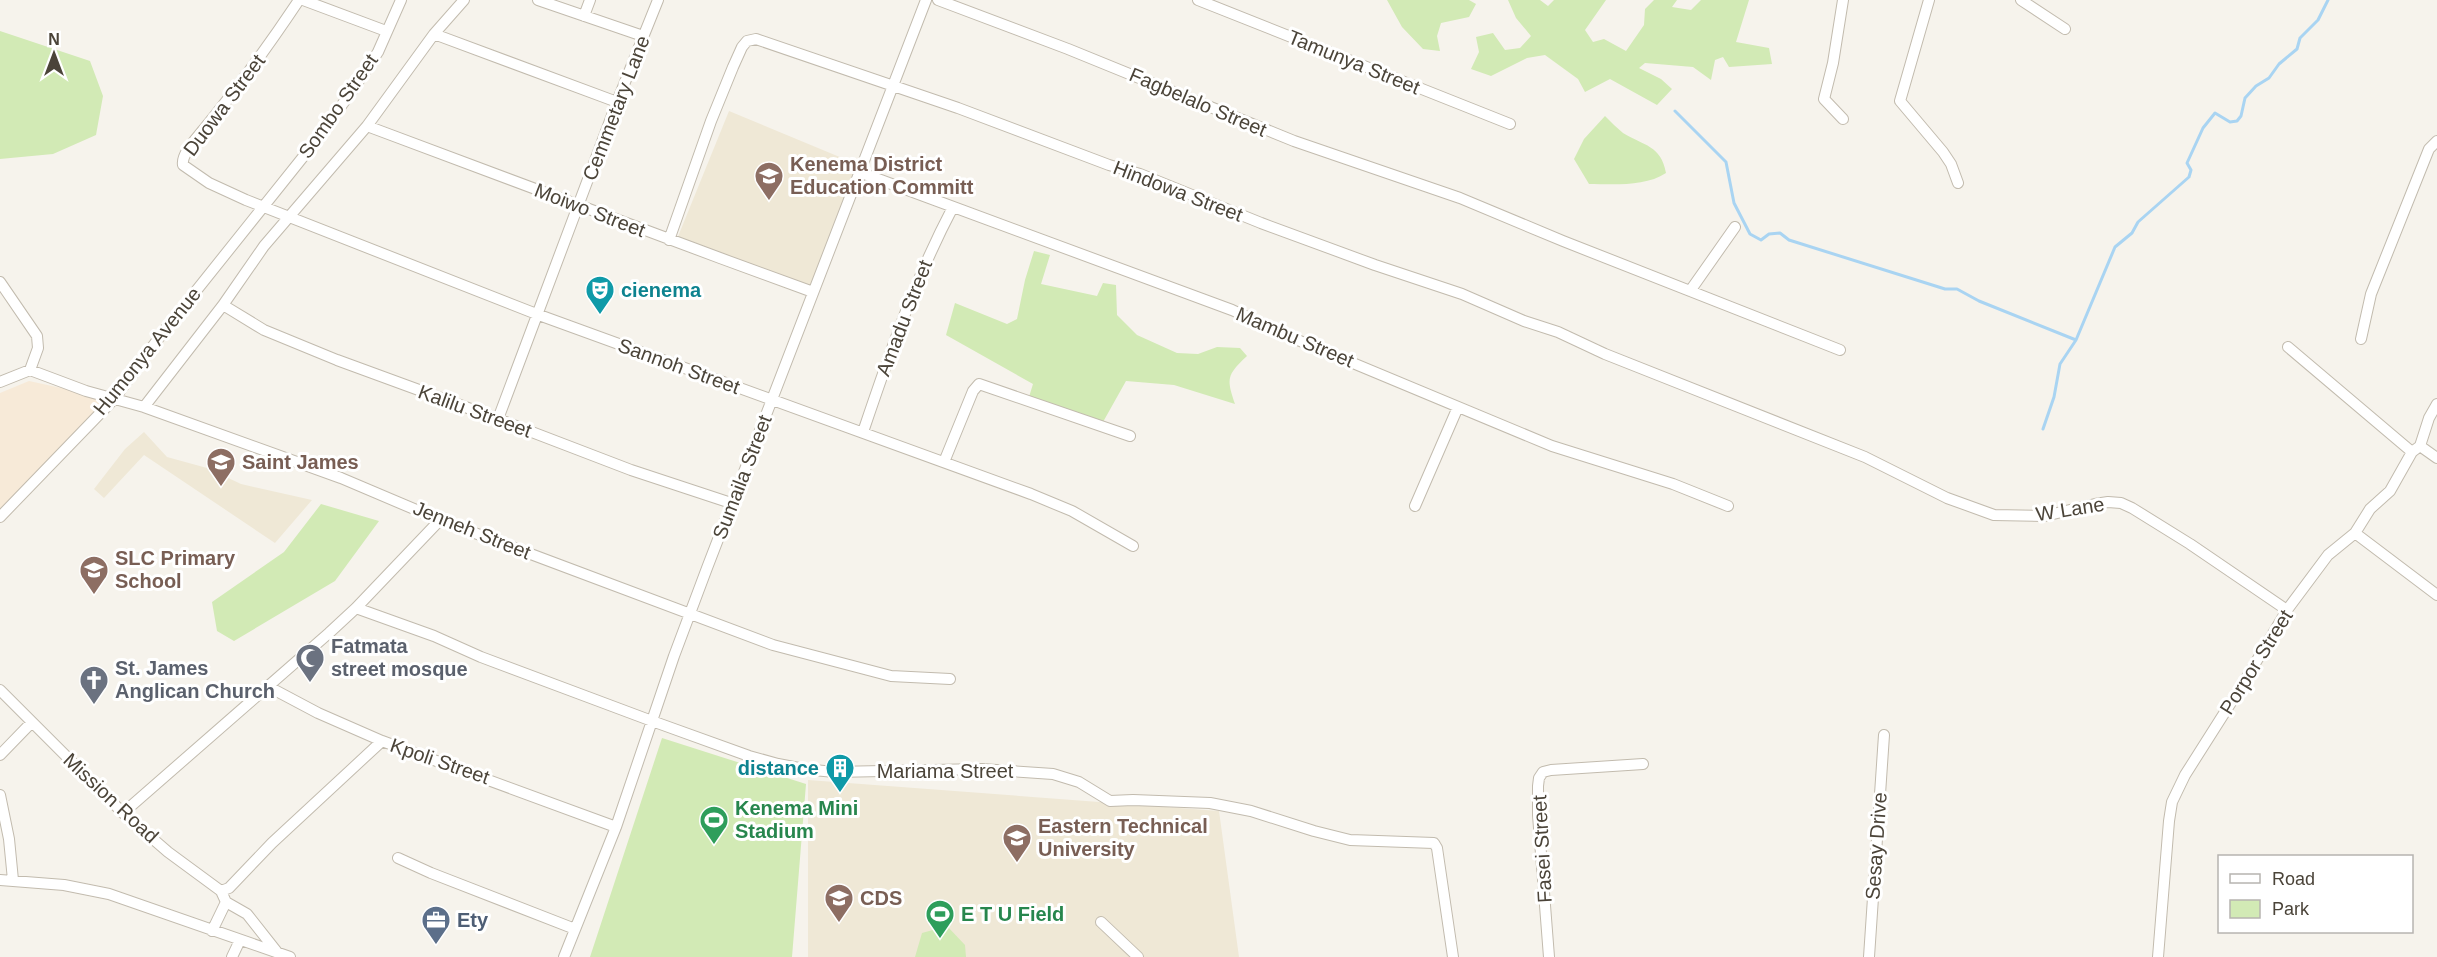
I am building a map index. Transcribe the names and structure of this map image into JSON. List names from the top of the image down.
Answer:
{
  "streets": {
    "street": [
      "Tamunya Street",
      "Fagbelalo Street",
      "Duowa Street",
      "Sombo Street",
      "Cemmetary Lane",
      "Hindowa Street",
      "Moiwo Street",
      "Amadu Street",
      "Mambu Street",
      "Humonya Avenue",
      "Sannoh Street",
      "Kalilu Streeet",
      "Sumaila Street",
      "W Lane",
      "Jenneh Street",
      "Porpor Street",
      "Kpoli Street",
      "Mariama Street",
      "Mission Road",
      "Sesay Drive",
      "Fasei Street"
    ]
  },
  "crossings": [
    ["Duowa Street", "Sombo Street"],
    ["Duowa Street", "Humonya Avenue"],
    ["Duowa Street", "Sannoh Street"],
    ["Sombo Street", "Humonya Avenue"],
    ["Sombo Street", "Sannoh Street"],
    ["Cemmetary Lane", "Moiwo Street"],
    ["Cemmetary Lane", "Sannoh Street"],
    ["Cemmetary Lane", "Kalilu Streeet"],
    ["Hindowa Street", "Moiwo Street"],
    ["Hindowa Street", "Sumaila Street"],
    ["Hindowa Street", "W Lane"],
    ["Moiwo Street", "Sumaila Street"],
    ["Amadu Street", "Mambu Street"],
    ["Amadu Street", "Sannoh Street"],
    ["Mambu Street", "Sumaila Street"],
    ["Humonya Avenue", "Sannoh Street"],
    ["Humonya Avenue", "Jenneh Street"],
    ["Sannoh Street", "Sumaila Street"],
    ["Kalilu Streeet", "Sumaila Street"],
    ["Sumaila Street", "Jenneh Street"],
    ["Sumaila Street", "Kpoli Street"],
    ["Sumaila Street", "Mariama Street"],
    ["W Lane", "Porpor Street"]
  ],
  "places": {
    "school or university": [
      "Kenema District Education Committ",
      "Saint James",
      "SLC Primary School",
      "Eastern Technical University",
      "CDS"
    ],
    "theatre": ["cienema"],
    "mosque": ["Fatmata street mosque"],
    "church": ["St. James Anglican Church"],
    "building": ["distance"],
    "sports": ["Kenema Mini Stadium", "E T U Field"],
    "office": ["Ety"]
  },
  "legend": ["Road", "Park"],
  "north": "top"
}
